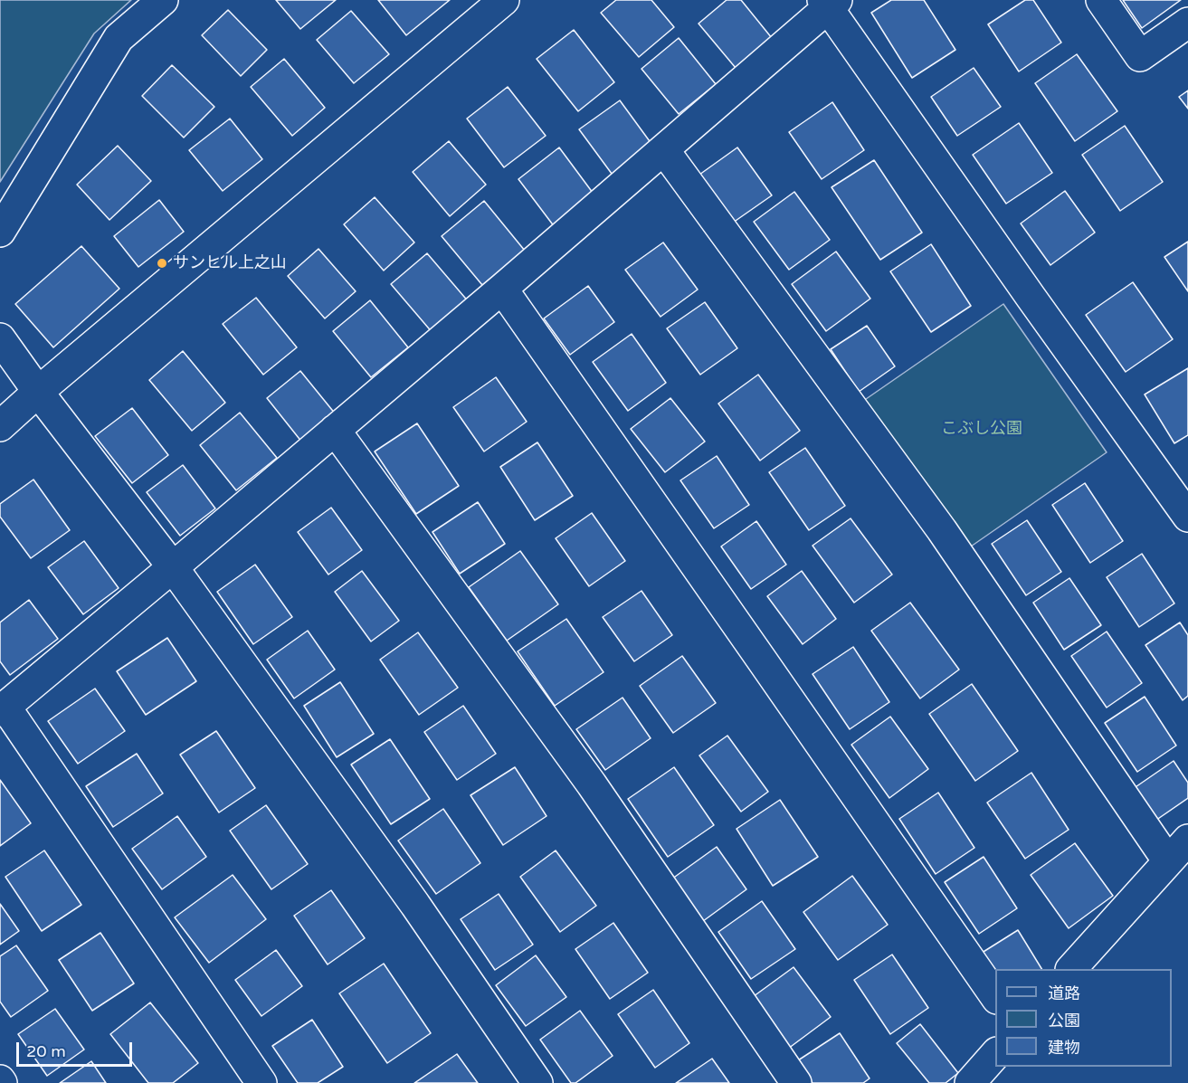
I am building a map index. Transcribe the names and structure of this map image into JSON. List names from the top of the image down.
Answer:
{
  "parks": ["こぶし公園"],
  "places": ["サンヒル上之山"],
  "legend": ["道路", "公園", "建物"],
  "scale_bar": "20 m"
}
